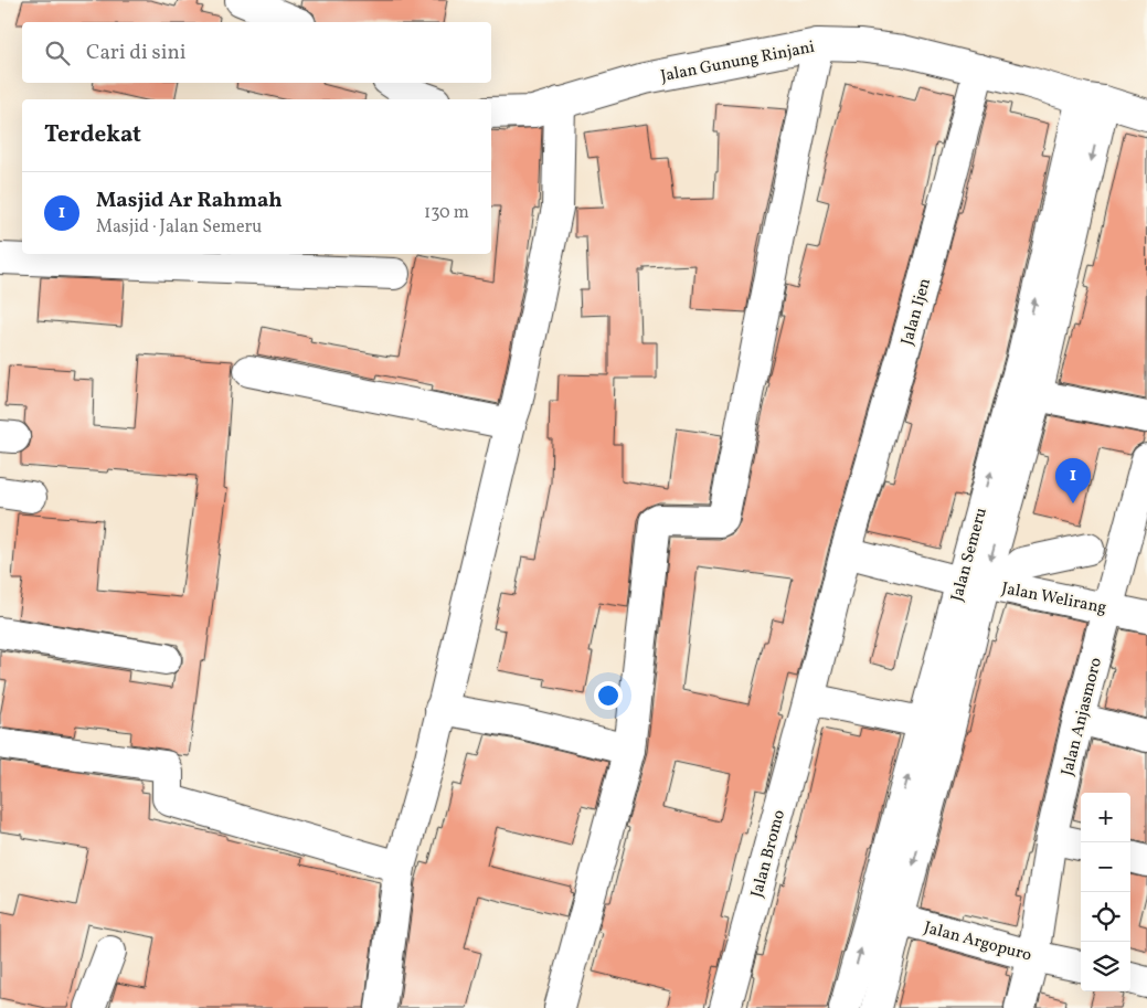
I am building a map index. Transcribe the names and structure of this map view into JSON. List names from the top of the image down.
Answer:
{
  "streets": {
    "street": [
      "Jalan Gunung Rinjani",
      "Jalan Ijen",
      "Jalan Semeru",
      "Jalan Welirang",
      "Jalan Anjasmoro",
      "Jalan Bromo",
      "Jalan Argopuro"
    ]
  },
  "crossings": [
    ["Jalan Gunung Rinjani", "Jalan Ijen"],
    ["Jalan Gunung Rinjani", "Jalan Semeru"],
    ["Jalan Ijen", "Jalan Bromo"],
    ["Jalan Semeru", "Jalan Welirang"],
    ["Jalan Semeru", "Jalan Argopuro"],
    ["Jalan Welirang", "Jalan Anjasmoro"],
    ["Jalan Anjasmoro", "Jalan Argopuro"]
  ],
  "page": {
    "search": "Cari di sini",
    "heading": "Terdekat",
    "list": [
      {
        "mark": "1",
        "name": "Masjid Ar Rahmah",
        "note": "Masjid · Jalan Semeru",
        "value": "130 m"
      }
    ],
    "pins": "1",
    "map_buttons": ["+", "−"]
  }
}
